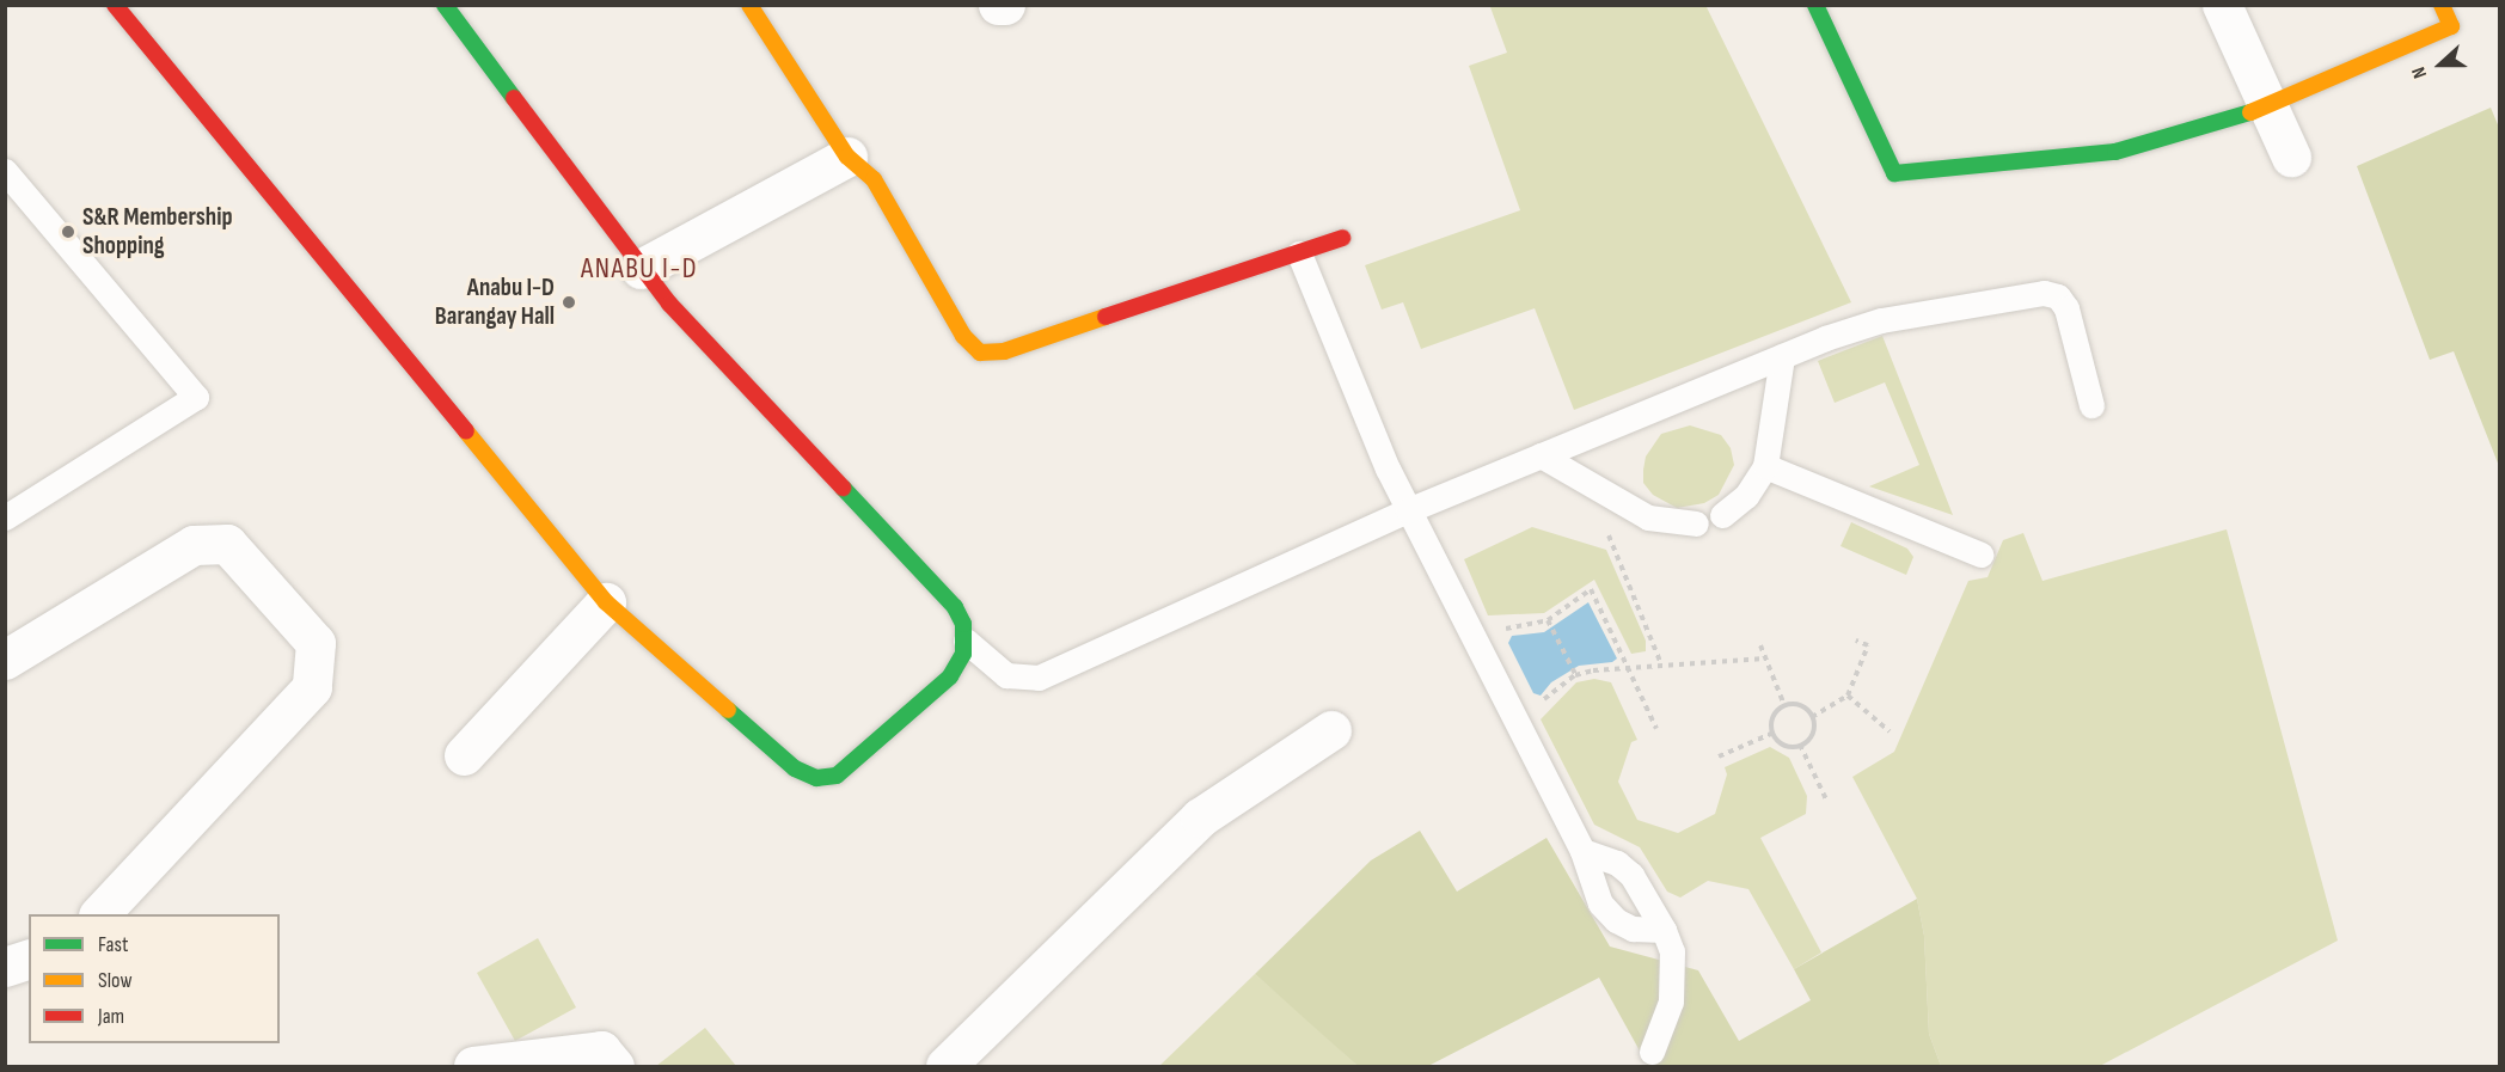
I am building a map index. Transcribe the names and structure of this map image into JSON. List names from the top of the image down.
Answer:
{
  "districts": ["ANABU I-D"],
  "places": ["S&R Membership Shopping", "Anabu I-D Barangay Hall"],
  "legend": ["Fast", "Slow", "Jam"],
  "north": "left"
}
